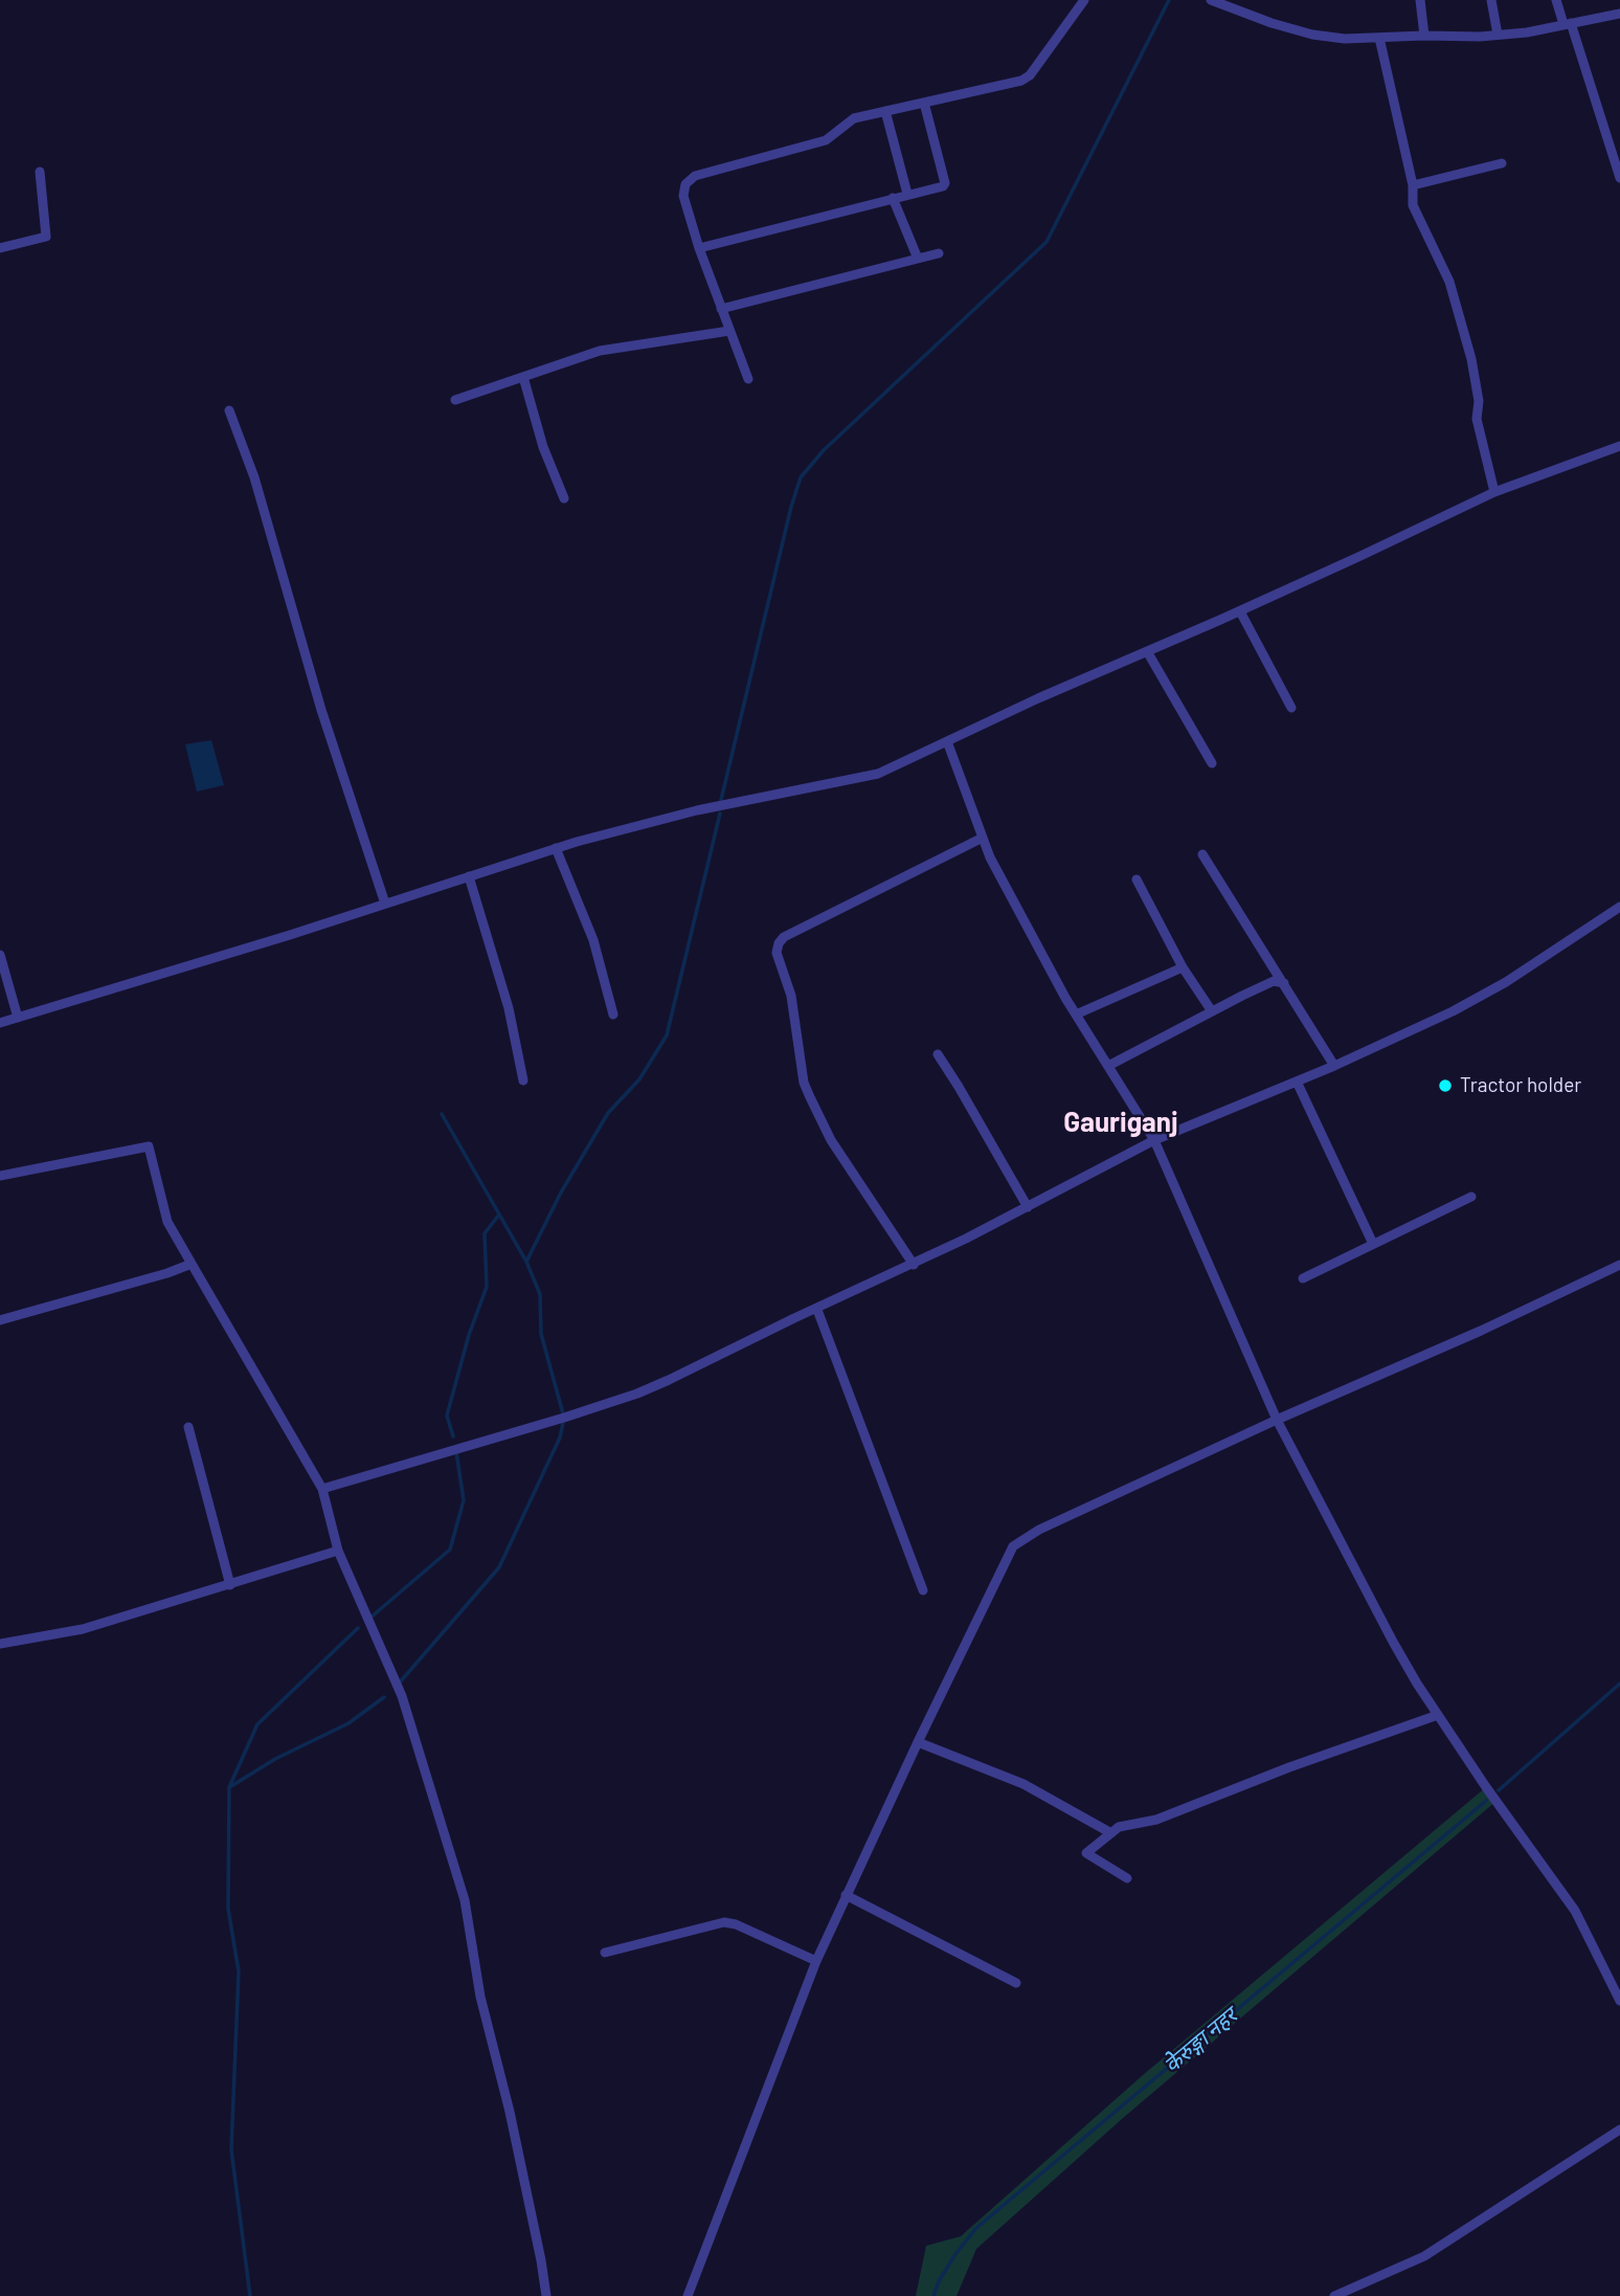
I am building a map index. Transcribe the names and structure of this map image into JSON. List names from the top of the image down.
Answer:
{
  "districts": ["Gauriganj"],
  "water": ["केेरुङ्गा नहर"],
  "places": ["Tractor holder"]
}
